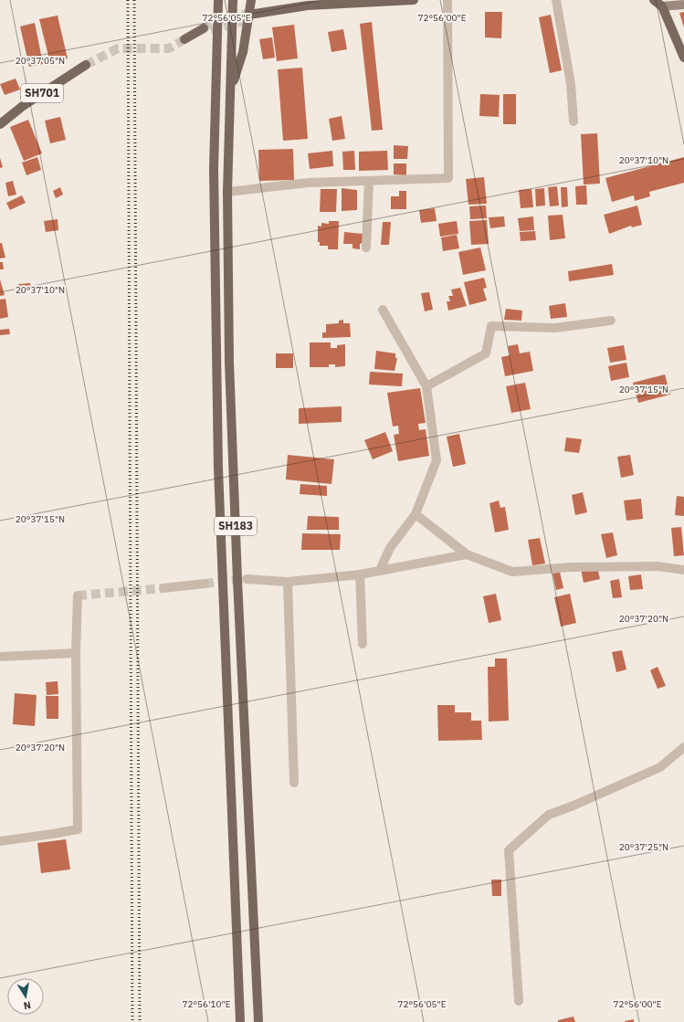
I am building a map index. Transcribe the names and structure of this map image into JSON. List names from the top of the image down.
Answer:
{
  "streets": {
    "main road": ["SH701", "SH183"]
  },
  "north": "bottom",
  "coordinates": [
    "72°56'05\"E",
    "72°56'00\"E",
    "20°37'05\"N",
    "20°37'10\"N",
    "20°37'15\"N",
    "20°37'20\"N",
    "20°37'25\"N",
    "72°56'10\"E"
  ]
}
